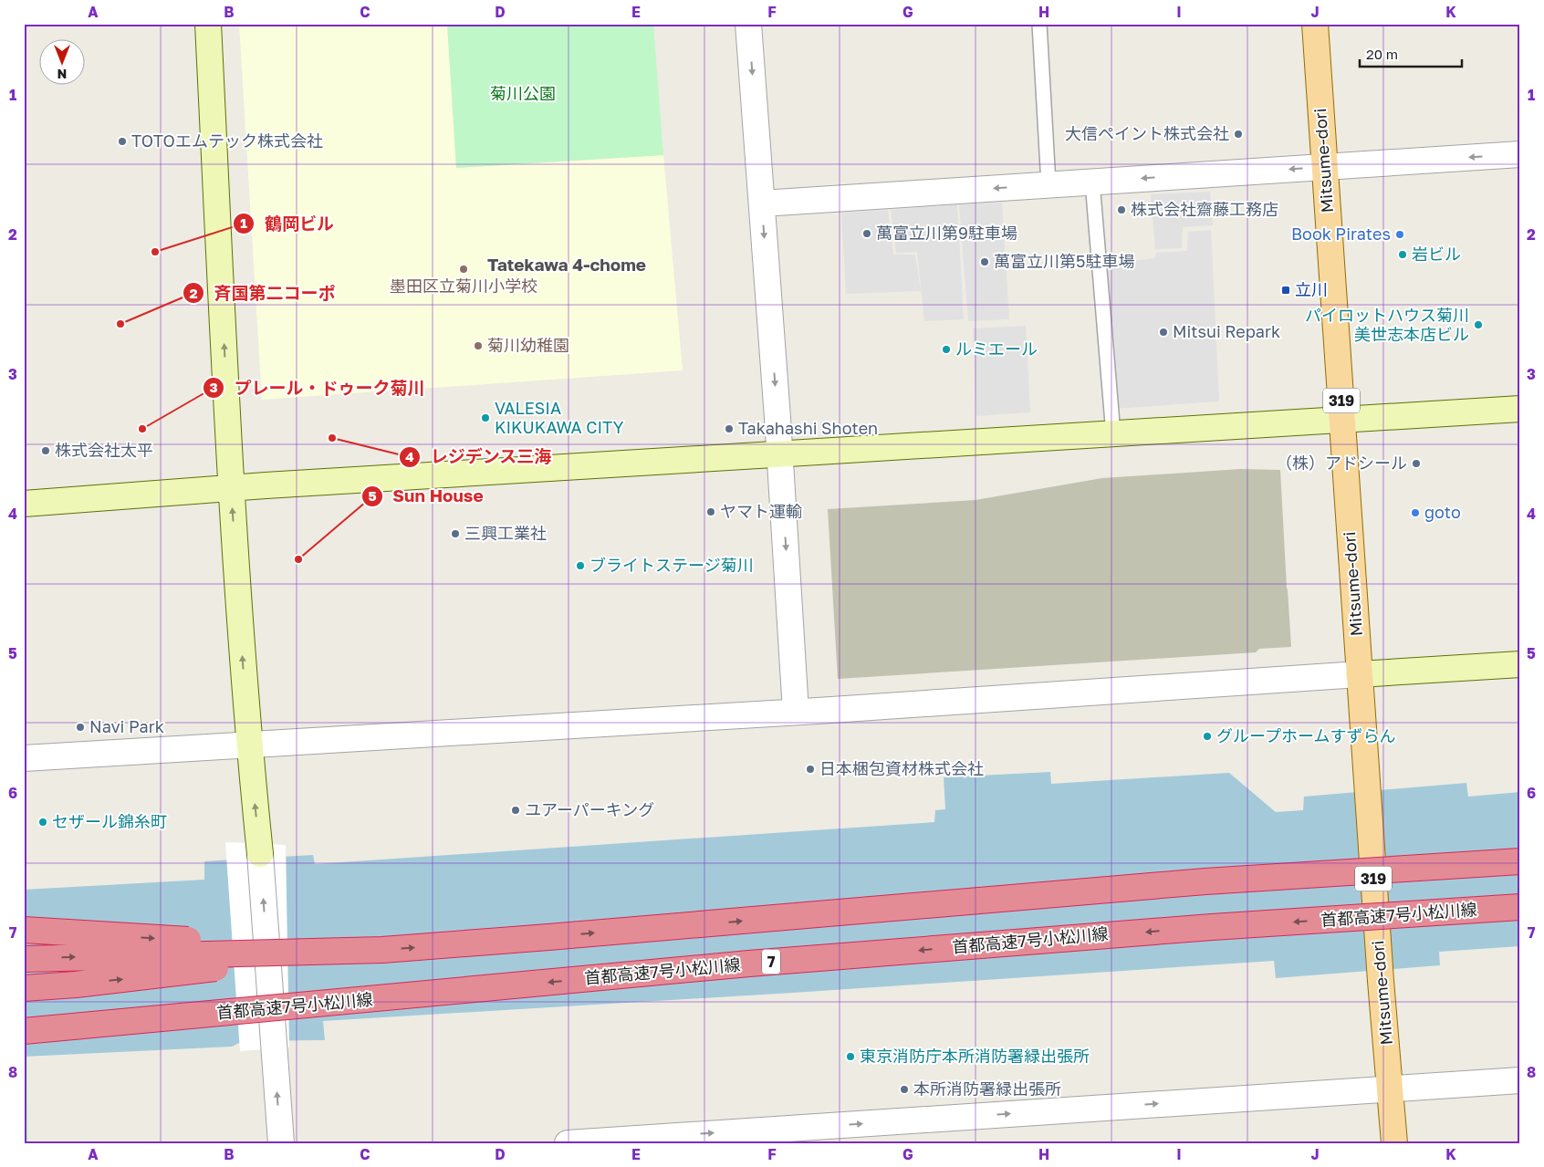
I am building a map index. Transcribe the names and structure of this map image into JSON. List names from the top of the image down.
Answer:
{
  "streets": {
    "highway": ["首都高速7号小松川線", "7"],
    "main road": ["Mitsume-dori", "319"]
  },
  "districts": ["Tatekawa 4-chome"],
  "parks": ["菊川公園"],
  "places": {
    "other": [
      "大信ペイント株式会社",
      "TOTOエムテック株式会社",
      "株式会社齋藤工務店",
      "萬富立川第9駐車場",
      "Book Pirates",
      "鶴岡ビル",
      "岩ビル",
      "萬富立川第5駐車場",
      "墨田区立菊川小学校",
      "斉国第二コーポ",
      "パイロットハウス菊川 美世志本店ビル",
      "Mitsui Repark",
      "菊川幼稚園",
      "ルミエール",
      "VALESIA KIKUKAWA CITY",
      "プレール・ドゥーク菊川",
      "Takahashi Shoten",
      "レジデンス三海",
      "株式会社太平",
      "（株）アドシール",
      "ヤマト運輸",
      "goto",
      "三興工業社",
      "Sun House",
      "ブライトステージ菊川",
      "Navi Park",
      "グループホームすずらん",
      "日本梱包資材株式会社",
      "ユアーパーキング",
      "セザール錦糸町",
      "東京消防庁本所消防署緑出張所",
      "本所消防署緑出張所"
    ],
    "transit": ["立川"]
  },
  "scale_bar": "20 m",
  "north": "bottom",
  "grid": {
    "columns": [
      "A",
      "B",
      "C",
      "D",
      "E",
      "F",
      "G",
      "H",
      "I",
      "J",
      "K"
    ],
    "rows": [
      "1",
      "2",
      "3",
      "4",
      "5",
      "6",
      "7",
      "8"
    ]
  }
}
